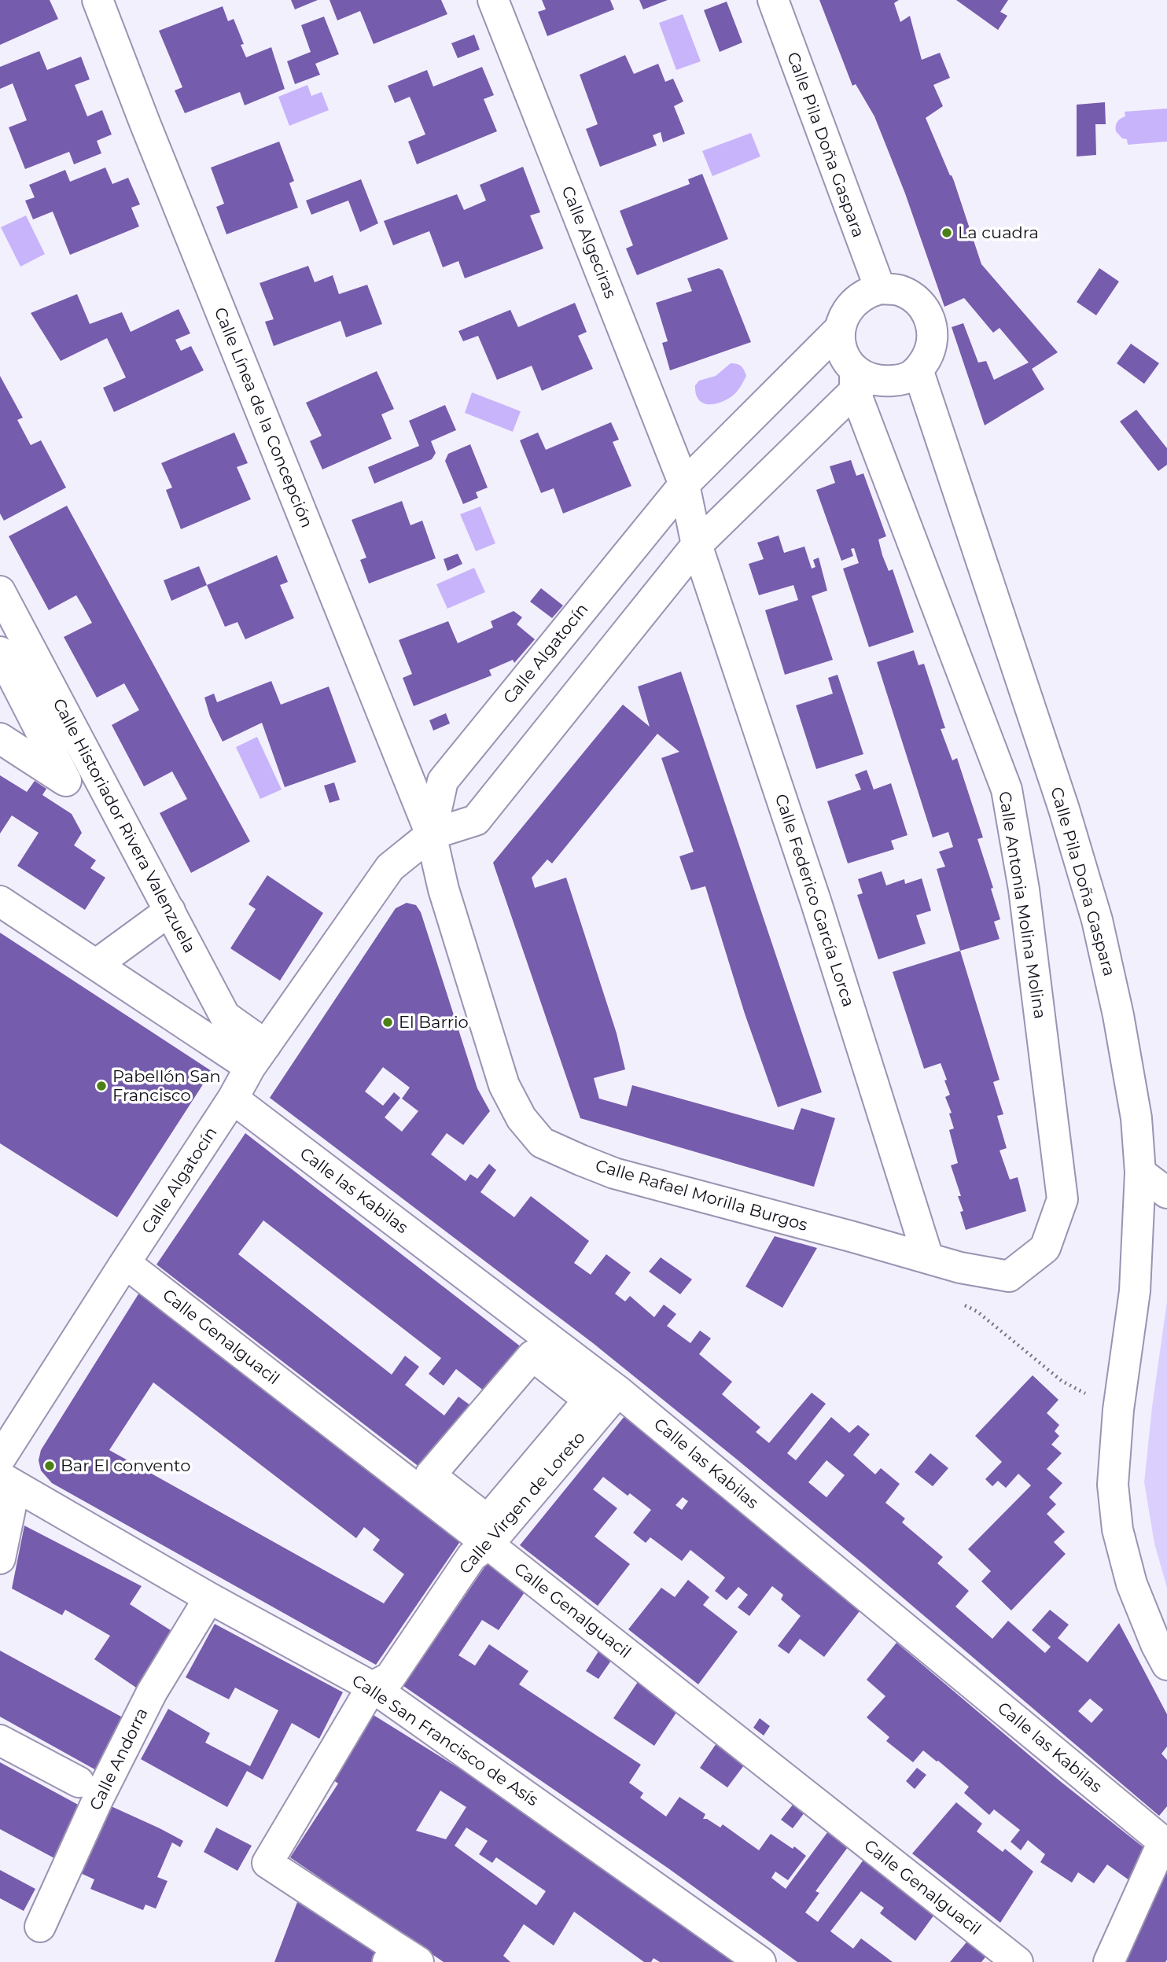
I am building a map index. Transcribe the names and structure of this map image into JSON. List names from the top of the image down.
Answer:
{
  "streets": {
    "street": [
      "Calle Pila Doña Gaspara",
      "Calle Algeciras",
      "Calle Línea de la Concepción",
      "Calle Algatocín",
      "Calle Historiador Rivera Valenzuela",
      "Calle Federico García Lorca",
      "Calle Antonia Molina Molina",
      "Calle las Kabilas",
      "Calle Rafael Morilla Burgos",
      "Calle Genalguacil",
      "Calle Virgen de Loreto",
      "Calle San Francisco de Asís",
      "Calle Andorra"
    ]
  },
  "crossings": [
    ["Calle Pila Doña Gaspara", "Calle Algatocín"],
    ["Calle Pila Doña Gaspara", "Calle Antonia Molina Molina"],
    ["Calle Algeciras", "Calle Algatocín"],
    ["Calle Línea de la Concepción", "Calle Algatocín"],
    ["Calle Línea de la Concepción", "Calle Rafael Morilla Burgos"],
    ["Calle Algatocín", "Calle Historiador Rivera Valenzuela"],
    ["Calle Algatocín", "Calle Federico García Lorca"],
    ["Calle Algatocín", "Calle Antonia Molina Molina"],
    ["Calle Algatocín", "Calle las Kabilas"],
    ["Calle Algatocín", "Calle Rafael Morilla Burgos"],
    ["Calle Algatocín", "Calle Genalguacil"],
    ["Calle Federico García Lorca", "Calle Antonia Molina Molina"],
    ["Calle Federico García Lorca", "Calle Rafael Morilla Burgos"],
    ["Calle Antonia Molina Molina", "Calle Rafael Morilla Burgos"],
    ["Calle las Kabilas", "Calle Virgen de Loreto"],
    ["Calle Genalguacil", "Calle Virgen de Loreto"],
    ["Calle Virgen de Loreto", "Calle San Francisco de Asís"],
    ["Calle San Francisco de Asís", "Calle Andorra"]
  ],
  "places": [
    "La cuadra",
    "El Barrio",
    "Pabellón San Francisco",
    "Bar El convento"
  ]
}
